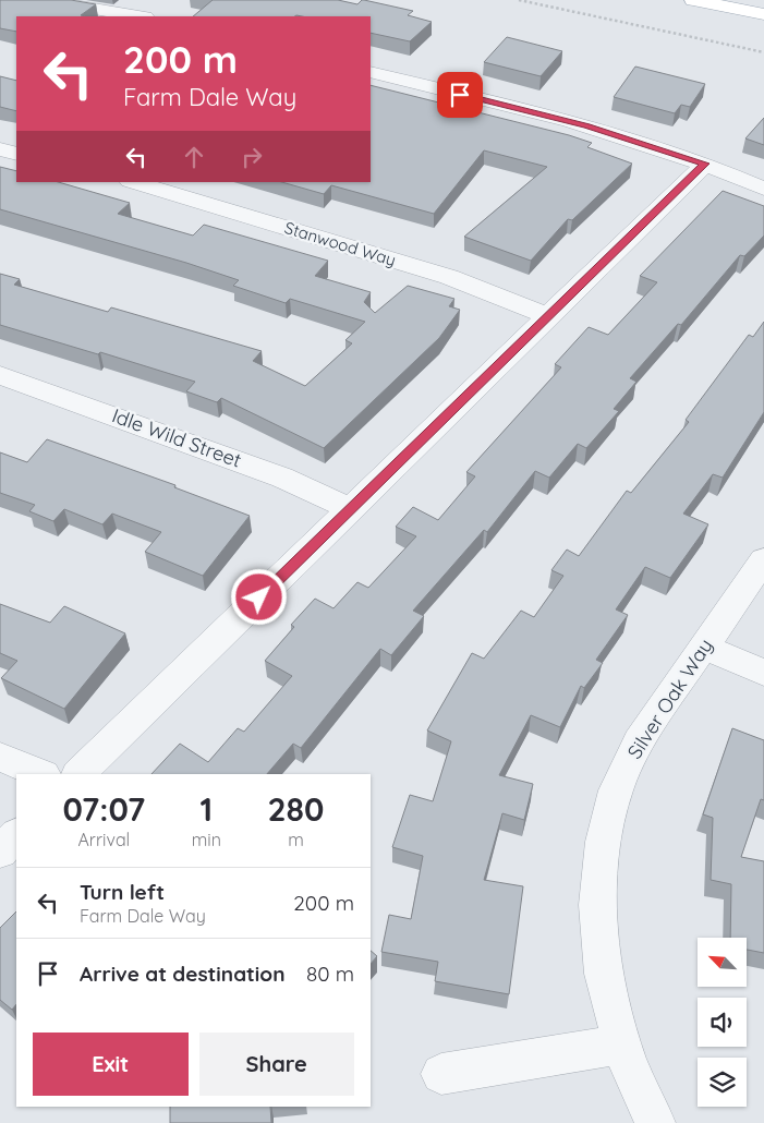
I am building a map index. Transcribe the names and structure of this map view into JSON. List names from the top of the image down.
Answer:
{
  "streets": {
    "street": ["Stanwood Way", "Idle Wild Street", "Silver Oak Way"]
  },
  "north": "top left",
  "page": {
    "turn": ["200 m", "Farm Dale Way"],
    "eta": [
      "07:07",
      "Arrival",
      "1",
      "min",
      "280",
      "m"
    ],
    "list": [
      {
        "name": "Turn left",
        "note": "Farm Dale Way",
        "value": "200 m"
      },
      {
        "name": "Arrive at destination",
        "value": "80 m"
      }
    ],
    "buttons": ["Exit", "Share"]
  }
}
